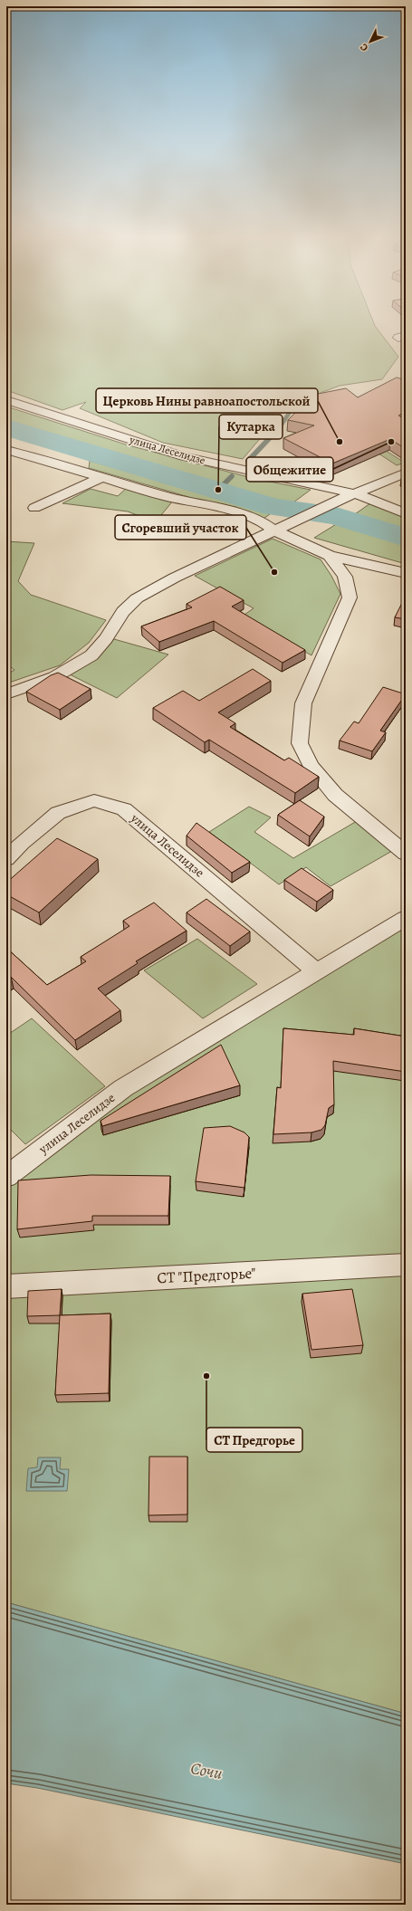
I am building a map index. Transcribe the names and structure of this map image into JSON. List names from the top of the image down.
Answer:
{
  "streets": {
    "street": ["улица Леселидзе", "СТ \"Предгорье\""]
  },
  "water": ["Сочи"],
  "places": [
    "Церковь Нины равноапостольской",
    "Общежитие",
    "Кутарка",
    "Сгоревший участок",
    "СТ Предгорье"
  ],
  "north": "bottom left"
}
